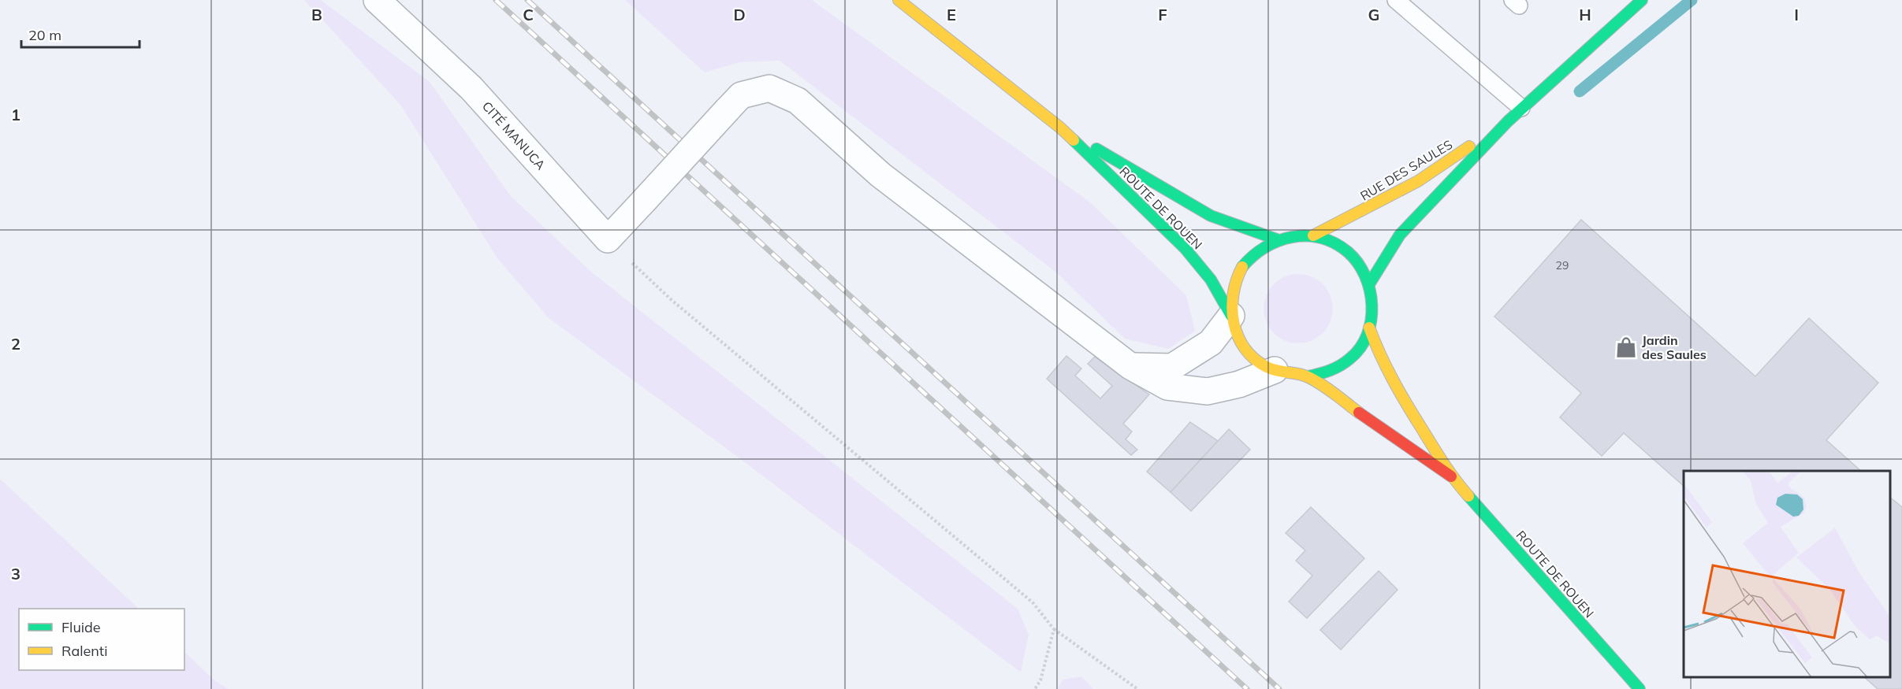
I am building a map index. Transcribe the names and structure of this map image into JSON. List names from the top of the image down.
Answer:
{
  "streets": {
    "main road": ["RUE DES SAULES", "ROUTE DE ROUEN"],
    "street": ["CITÉ MANUCA"]
  },
  "crossings": [
    ["RUE DES SAULES", "ROUTE DE ROUEN"]
  ],
  "places": {
    "shop": ["Jardin des Saules"]
  },
  "house_numbers": ["29"],
  "legend": ["Fluide", "Ralenti"],
  "scale_bar": "20 m",
  "grid": {
    "columns": [
      "B",
      "C",
      "D",
      "E",
      "F",
      "G",
      "H",
      "I"
    ],
    "rows": ["1", "2", "3"]
  }
}
